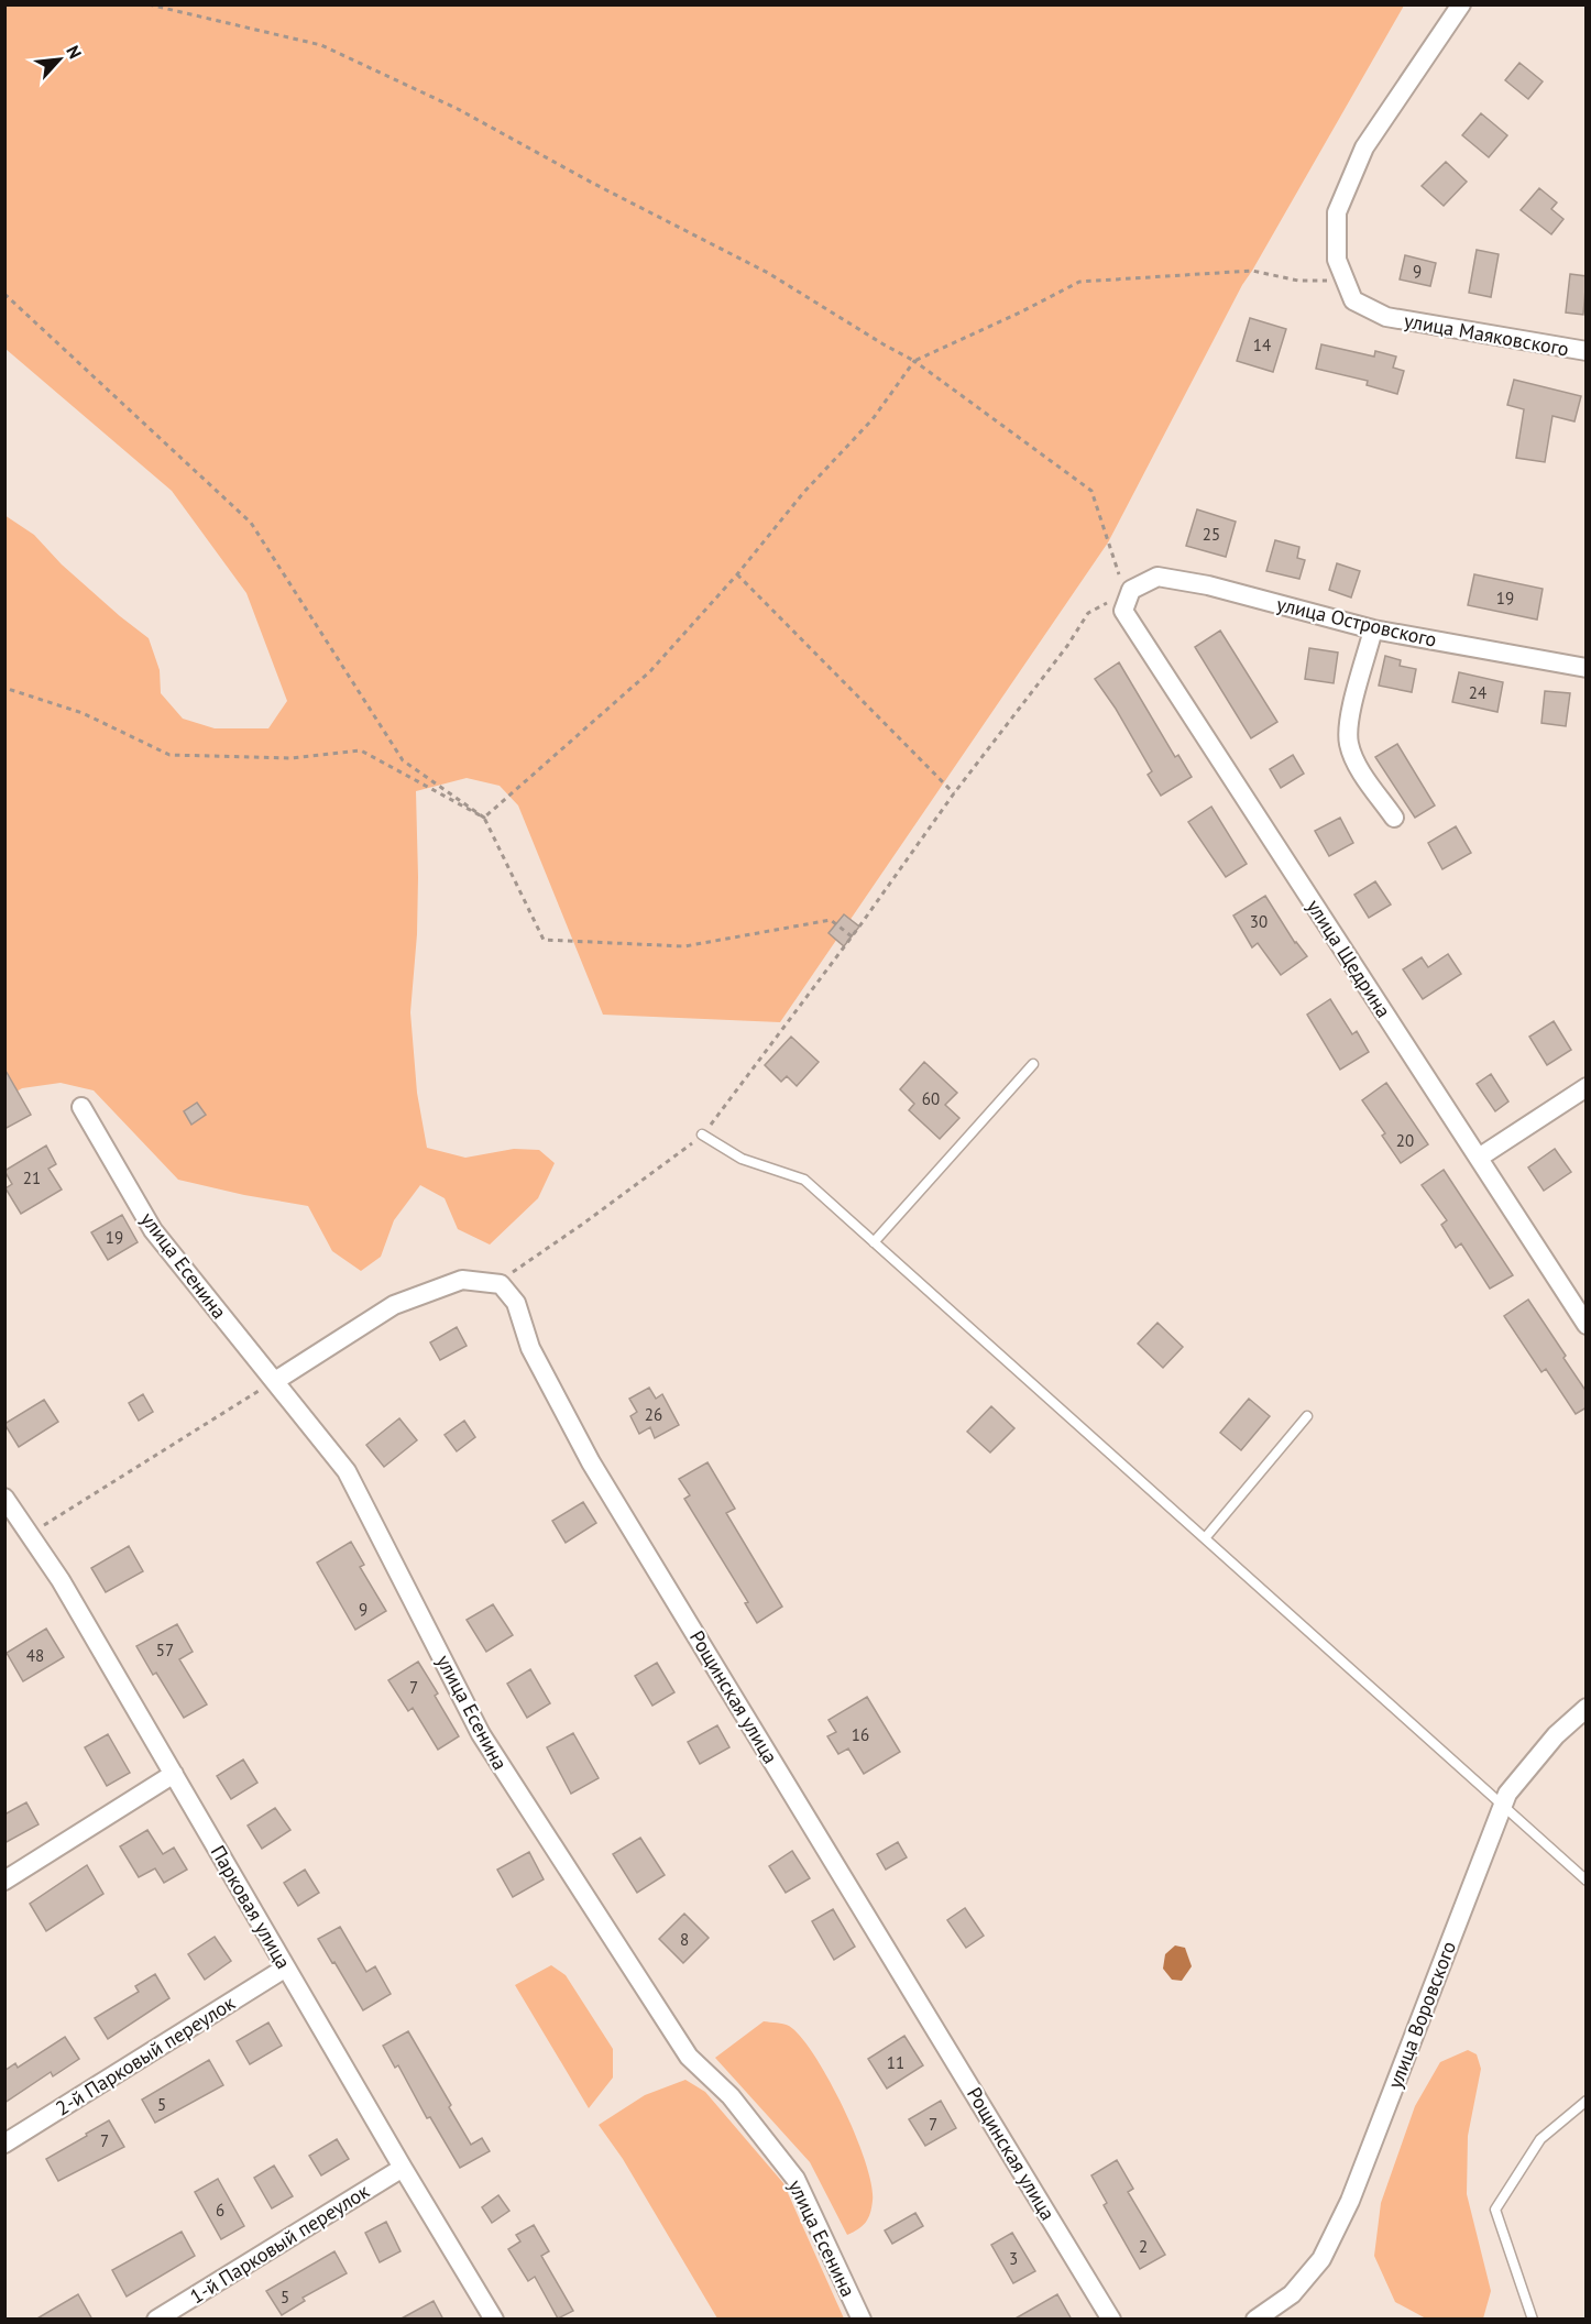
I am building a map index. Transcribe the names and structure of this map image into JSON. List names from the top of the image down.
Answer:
{
  "streets": {
    "street": [
      "улица Маяковского",
      "улица Островского",
      "улица Щедрина",
      "улица Есенина",
      "Рощинская улица",
      "Парковая улица",
      "улица Воровского",
      "2-й Парковый переулок",
      "1-й Парковый переулок"
    ]
  },
  "crossings": [
    ["улица Островского", "улица Щедрина"],
    ["Парковая улица", "2-й Парковый переулок"],
    ["Парковая улица", "1-й Парковый переулок"]
  ],
  "house_numbers": [
    "9",
    "14",
    "25",
    "19",
    "24",
    "30",
    "60",
    "20",
    "21",
    "19",
    "26",
    "9",
    "57",
    "48",
    "7",
    "16",
    "8",
    "11",
    "5",
    "7",
    "7",
    "6",
    "2",
    "3",
    "5"
  ],
  "north": "top right"
}
